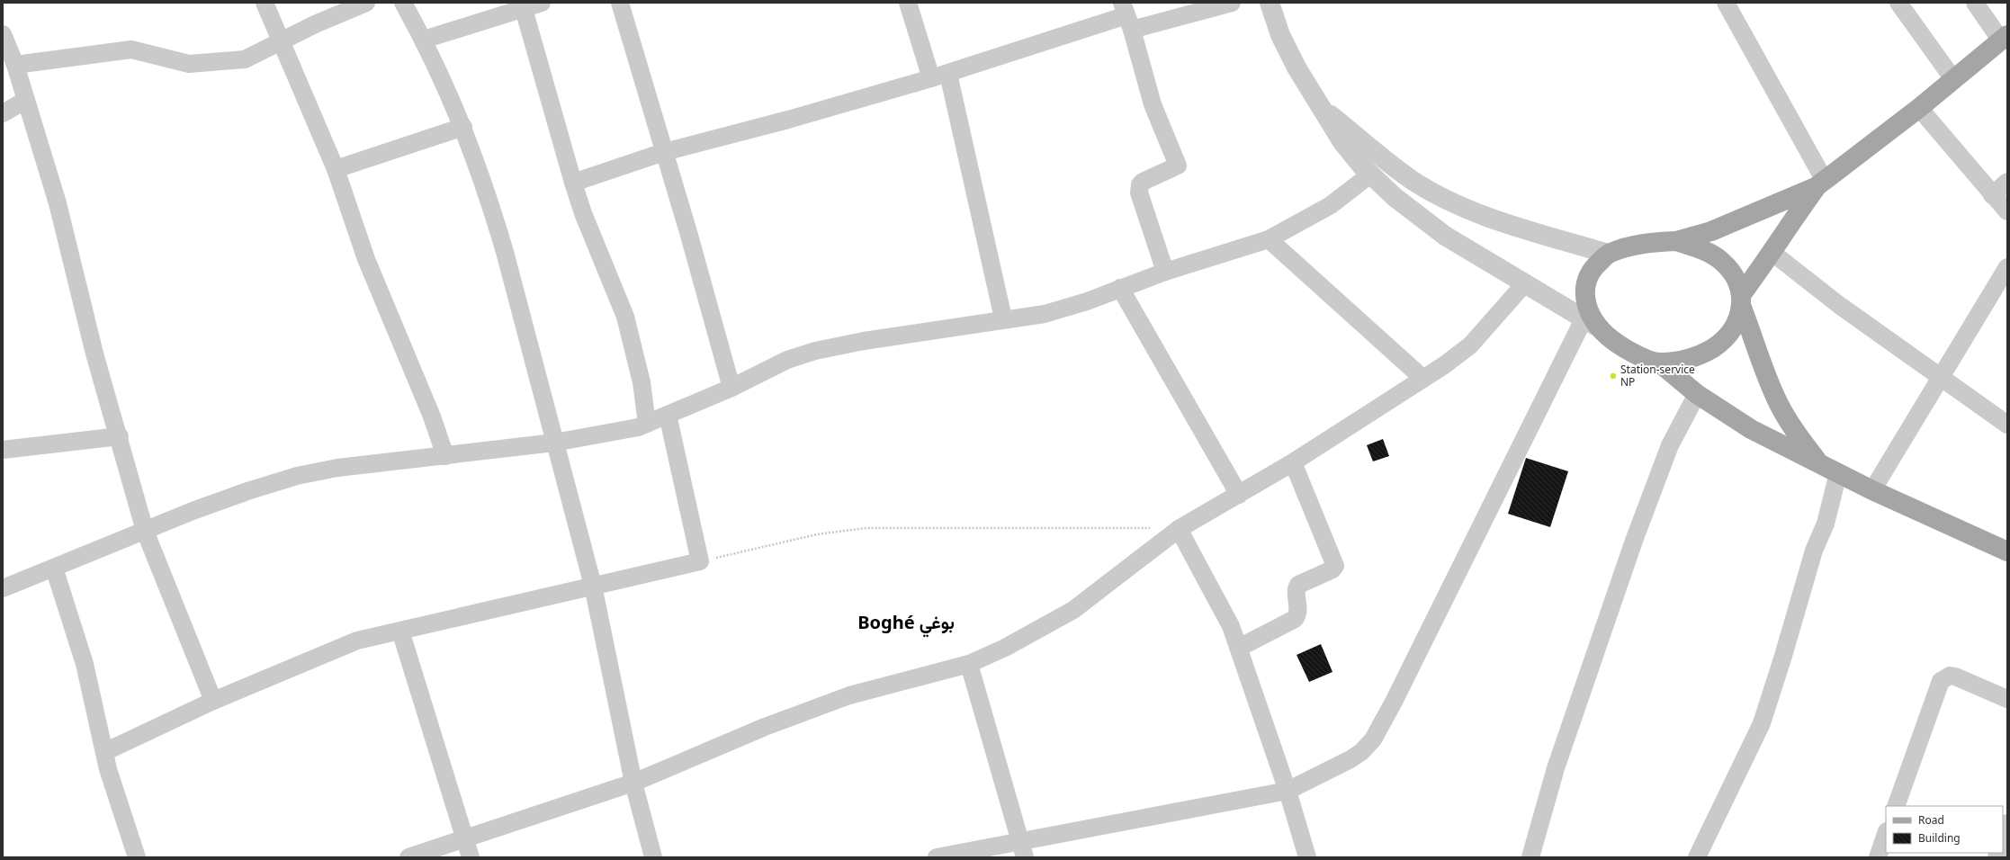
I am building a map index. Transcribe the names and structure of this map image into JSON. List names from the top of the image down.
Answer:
{
  "districts": ["Boghé بوغي"],
  "places": ["Station-service NP"],
  "legend": ["Road", "Building"]
}
